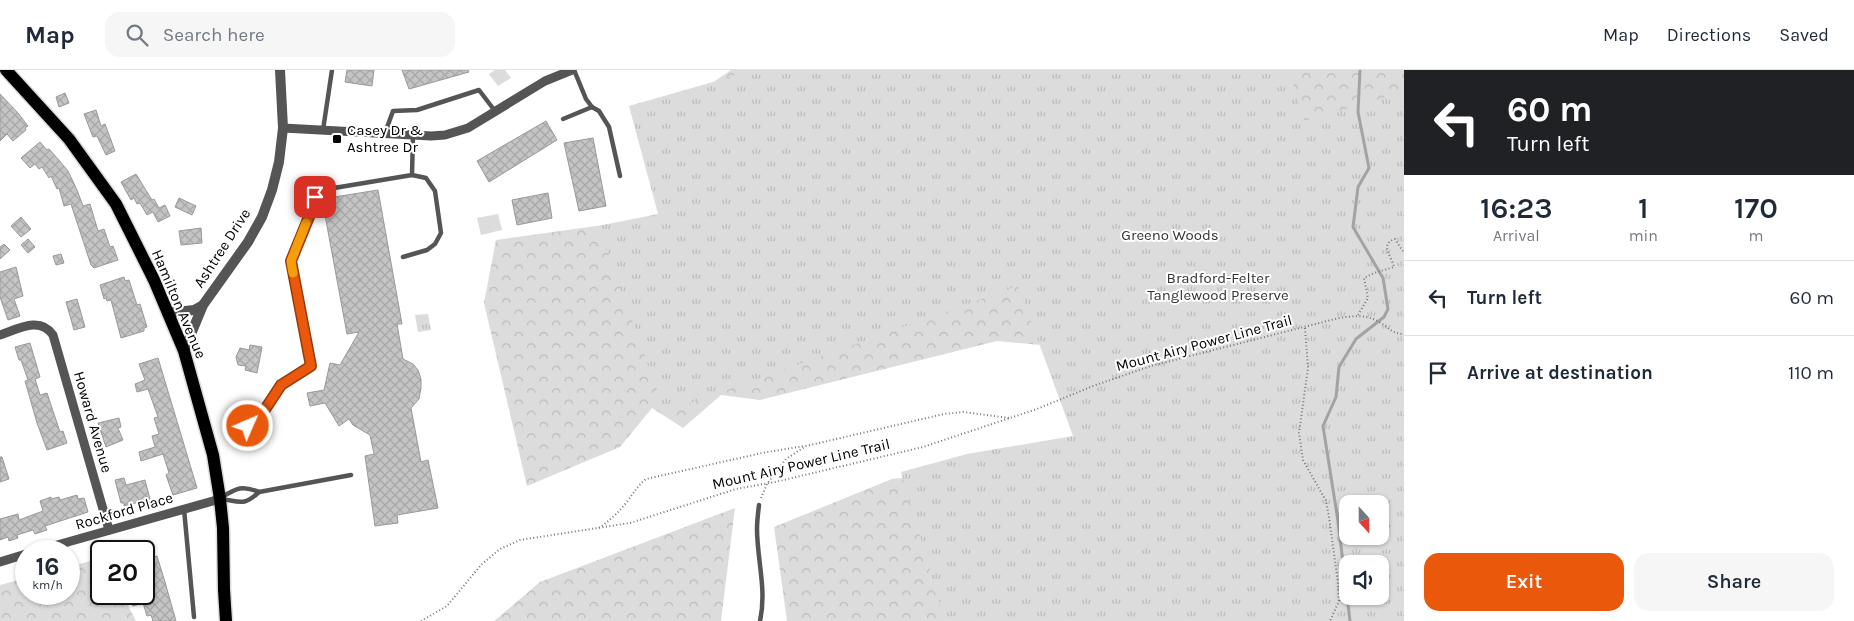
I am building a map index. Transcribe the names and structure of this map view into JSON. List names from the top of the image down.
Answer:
{
  "streets": {
    "main road": ["Hamilton Avenue"],
    "street": ["Ashtree Drive", "Howard Avenue", "Rockford Place"],
    "path": ["Mount Airy Power Line Trail"]
  },
  "crossings": [
    ["Ashtree Drive", "Hamilton Avenue"],
    ["Hamilton Avenue", "Rockford Place"],
    ["Howard Avenue", "Rockford Place"]
  ],
  "parks": ["Greeno Woods", "Bradford-Felter Tanglewood Preserve"],
  "places": {
    "transit": ["Casey Dr & Ashtree Dr"]
  },
  "north": "bottom",
  "page": {
    "header": "Map",
    "search": "Search here",
    "nav": ["Map", "Directions", "Saved"],
    "turn": ["60 m", "Turn left"],
    "eta": [
      "16:23",
      "Arrival",
      "1",
      "min",
      "170",
      "m"
    ],
    "list": [
      {
        "name": "Turn left",
        "value": "60 m"
      },
      {
        "name": "Arrive at destination",
        "value": "110 m"
      }
    ],
    "speed": "16 km/h",
    "limit": "20",
    "buttons": ["Exit", "Share"]
  }
}
